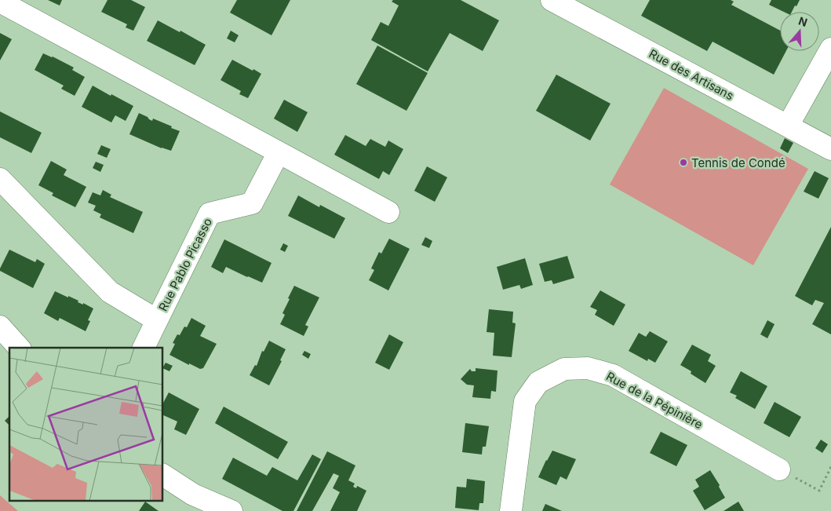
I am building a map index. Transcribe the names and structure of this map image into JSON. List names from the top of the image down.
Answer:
{
  "streets": {
    "street": ["Rue des Artisans", "Rue Pablo Picasso", "Rue de la Pépinière"]
  },
  "places": ["Tennis de Condé"],
  "north": "top"
}
